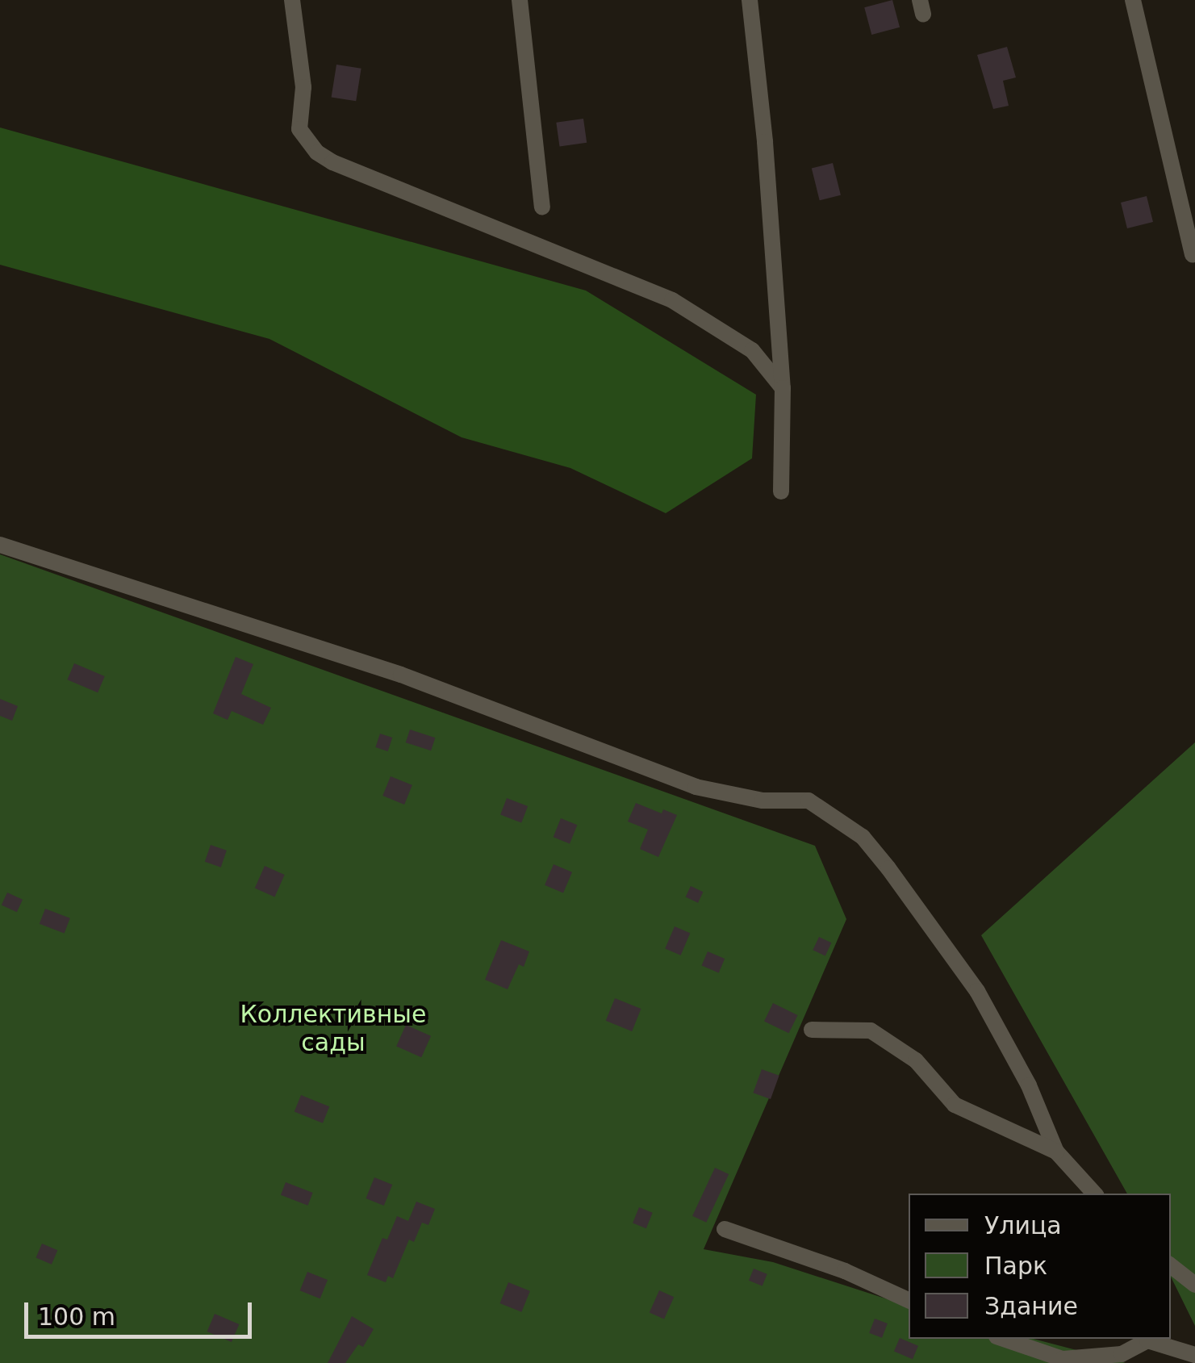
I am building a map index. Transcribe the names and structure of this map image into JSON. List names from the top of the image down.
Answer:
{
  "parks": ["Коллективные сады"],
  "legend": ["Улица", "Парк", "Здание"],
  "scale_bar": "100 m"
}
